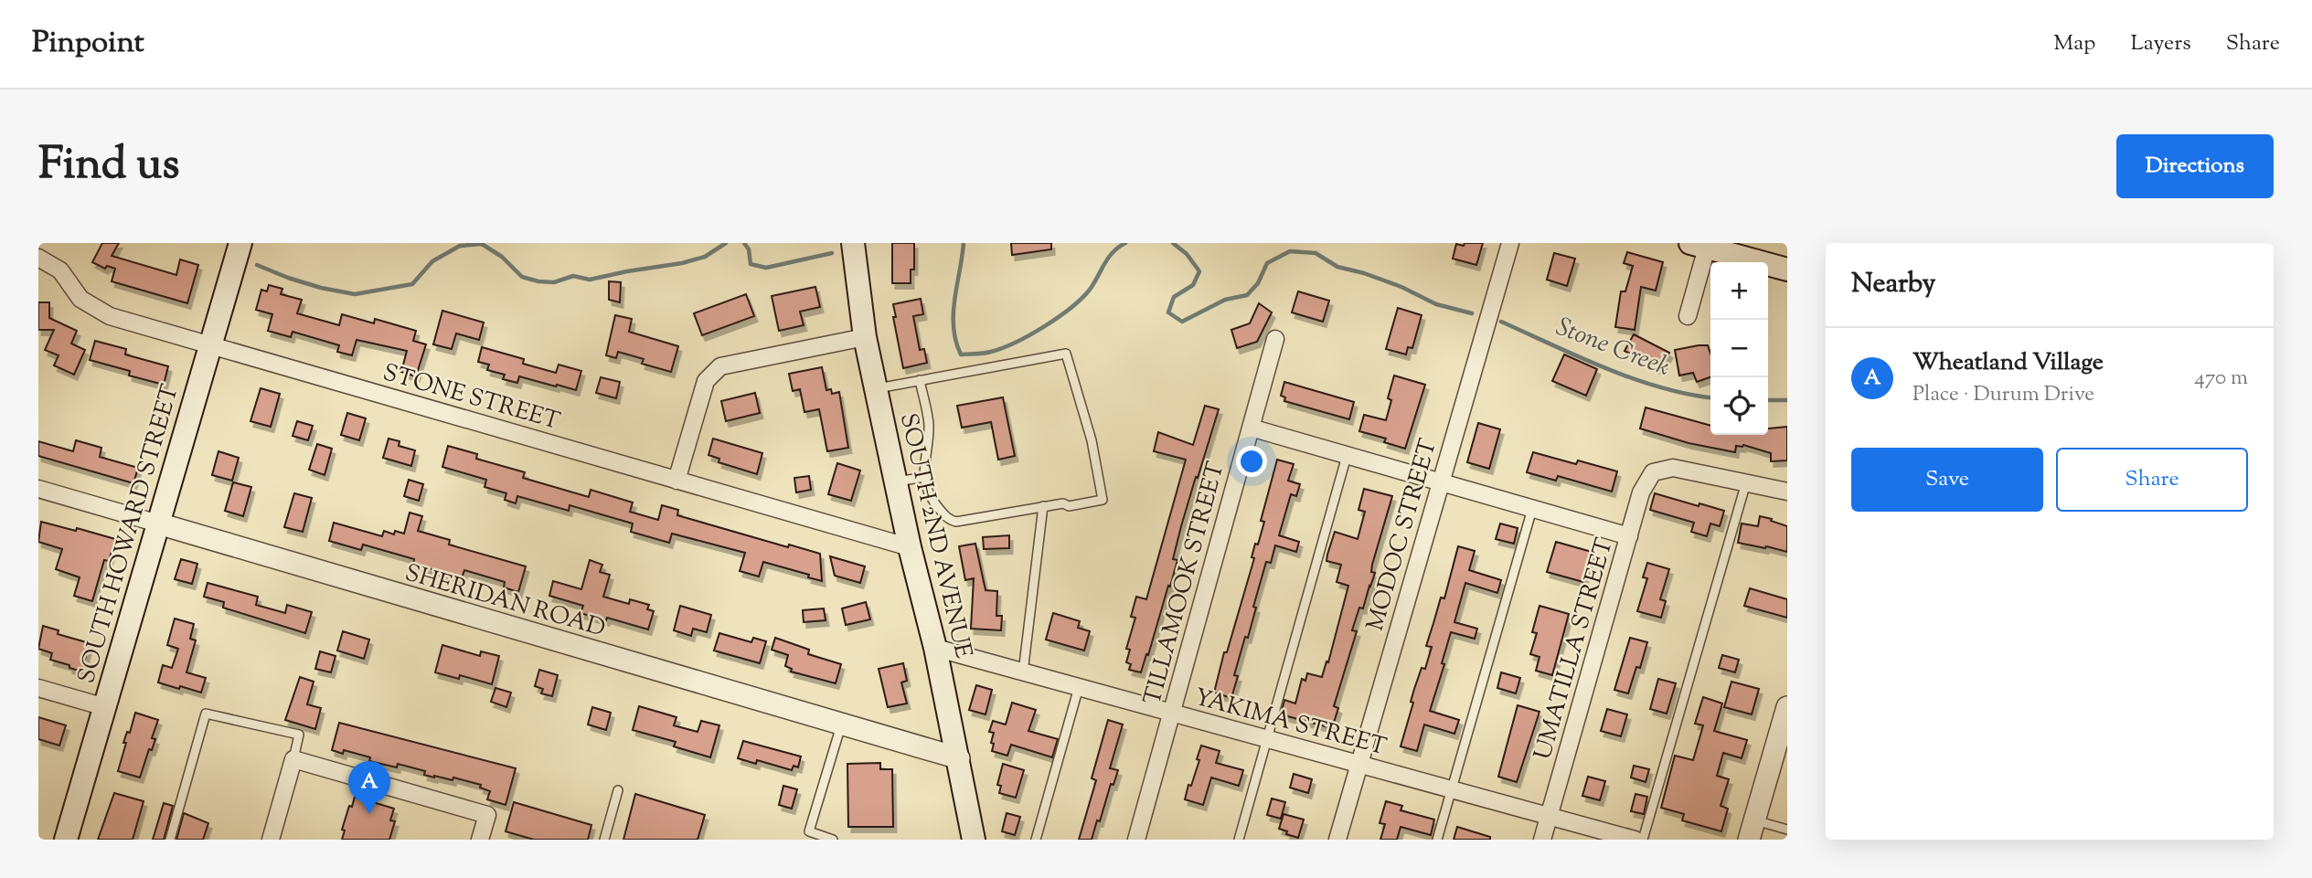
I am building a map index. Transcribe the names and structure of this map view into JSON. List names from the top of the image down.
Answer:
{
  "streets": {
    "main road": ["SOUTH HOWARD STREET", "SOUTH 2ND AVENUE"],
    "street": [
      "STONE STREET",
      "MODOC STREET",
      "TILLAMOOK STREET",
      "SHERIDAN ROAD",
      "UMATILLA STREET",
      "YAKIMA STREET"
    ]
  },
  "crossings": [
    ["STONE STREET", "SOUTH HOWARD STREET"],
    ["STONE STREET", "SOUTH 2ND AVENUE"],
    ["SOUTH HOWARD STREET", "SHERIDAN ROAD"],
    ["MODOC STREET", "YAKIMA STREET"],
    ["SOUTH 2ND AVENUE", "SHERIDAN ROAD"],
    ["SOUTH 2ND AVENUE", "YAKIMA STREET"],
    ["TILLAMOOK STREET", "YAKIMA STREET"],
    ["UMATILLA STREET", "YAKIMA STREET"]
  ],
  "water": ["Stone Creek"],
  "page": {
    "header": "Pinpoint",
    "nav": ["Map", "Layers", "Share"],
    "title": "Find us",
    "buttons": [
      "Directions",
      ["Save", "Share"]
    ],
    "heading": "Nearby",
    "map_buttons": ["+", "−"],
    "list": [
      {
        "mark": "A",
        "name": "Wheatland Village",
        "note": "Place · Durum Drive",
        "value": "470 m"
      }
    ],
    "pins": "A"
  }
}
